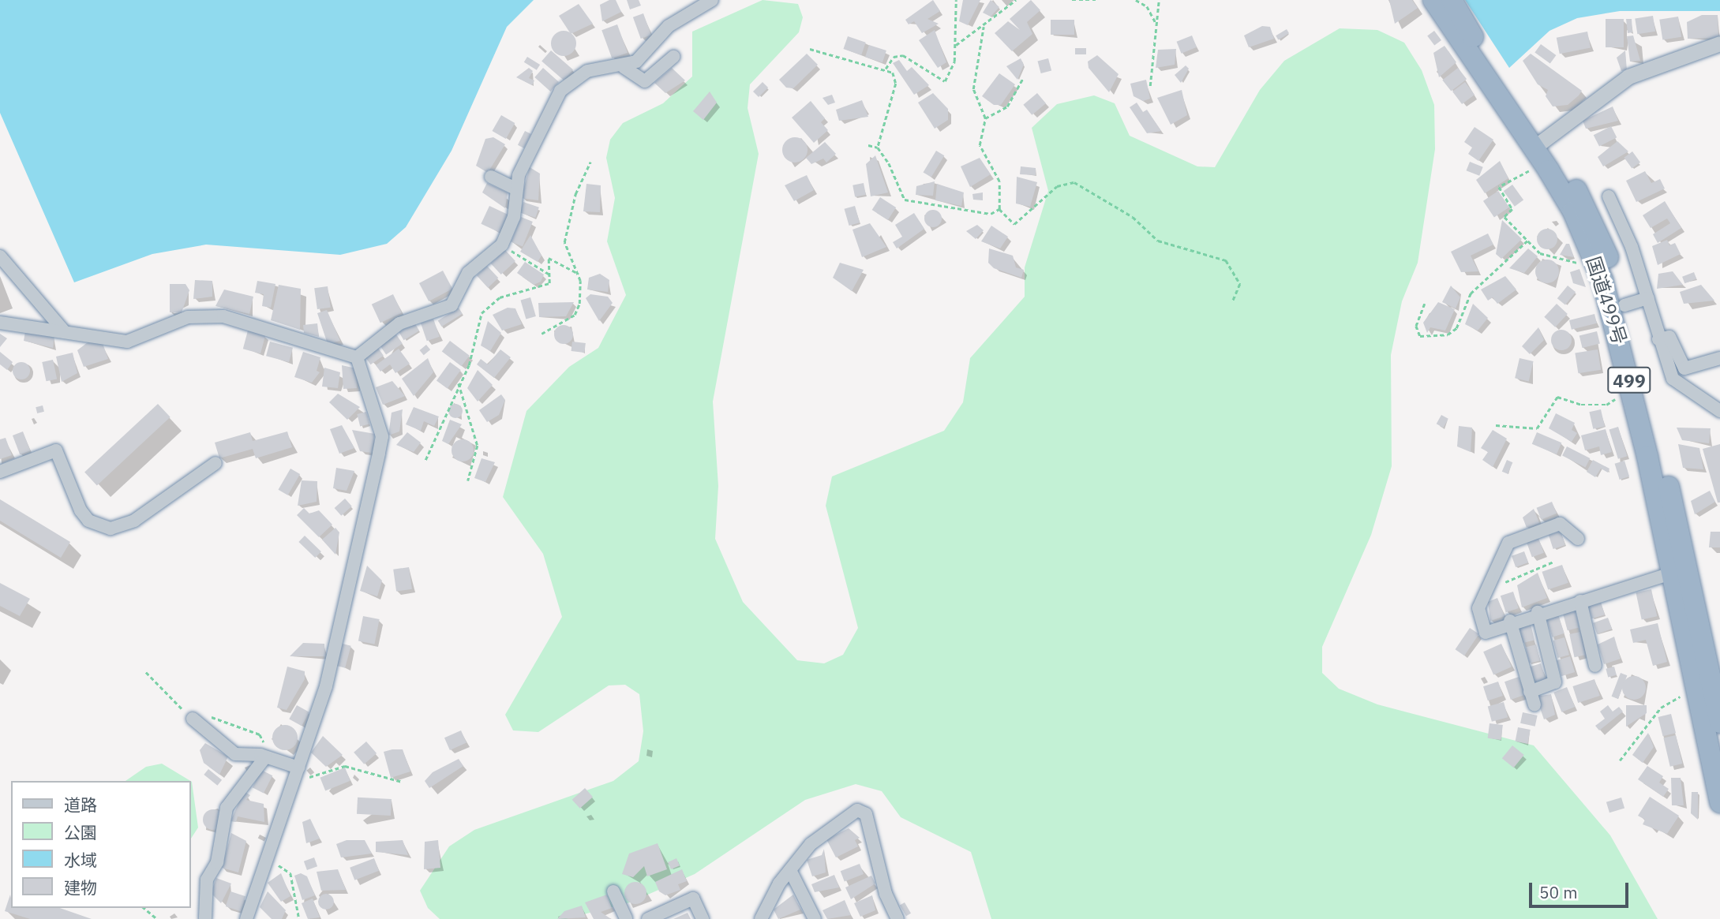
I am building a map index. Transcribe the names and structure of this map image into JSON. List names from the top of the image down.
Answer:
{
  "streets": {
    "highway": ["国道499号", "499"]
  },
  "legend": [
    "道路",
    "公園",
    "水域",
    "建物"
  ],
  "scale_bar": "50 m"
}
